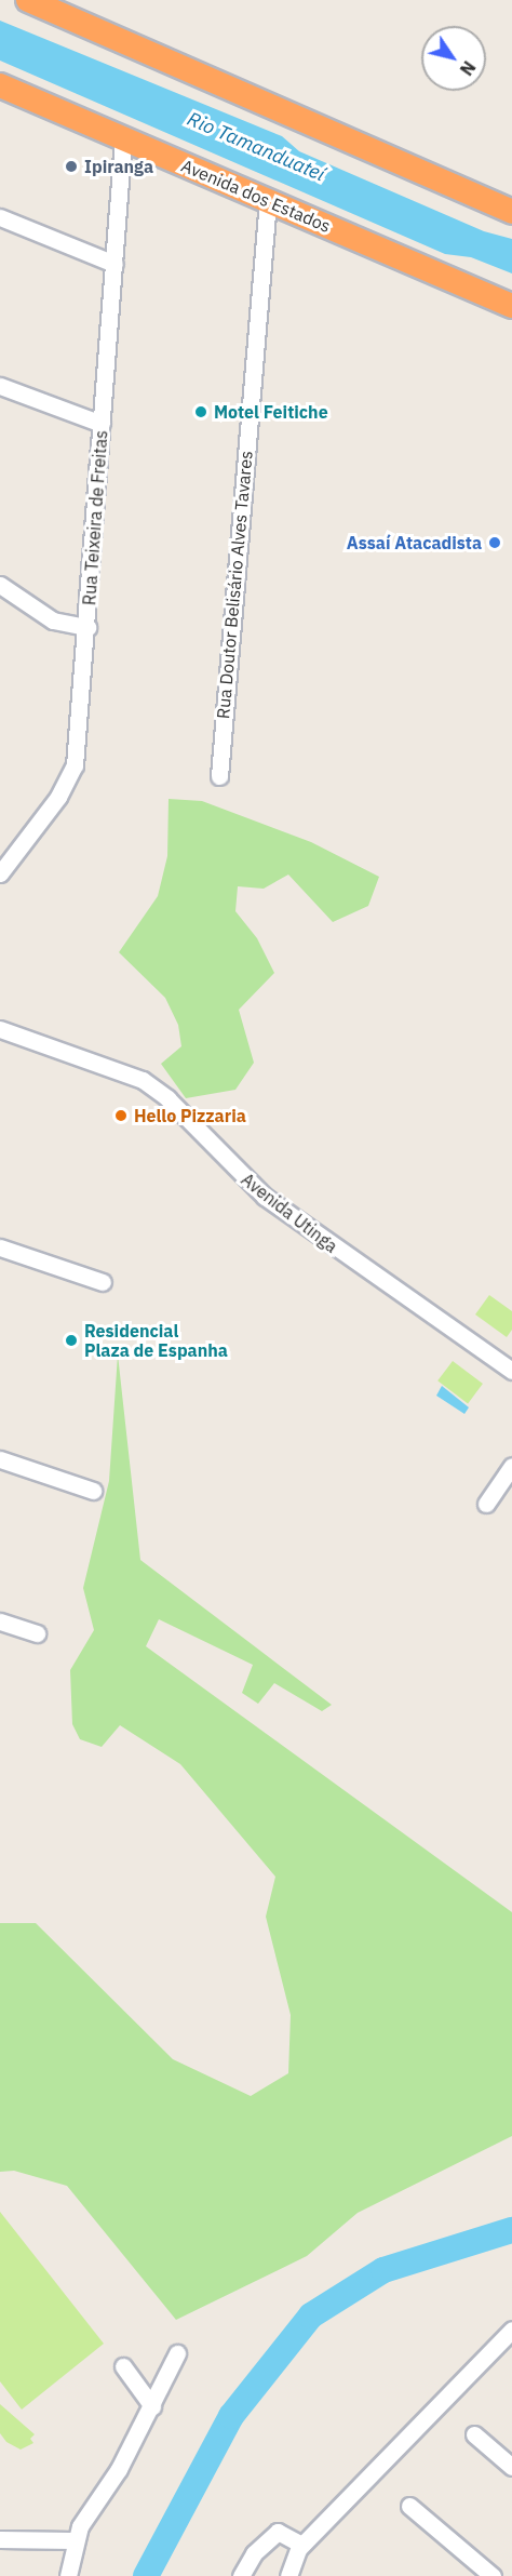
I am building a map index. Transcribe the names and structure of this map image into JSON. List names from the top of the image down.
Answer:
{
  "streets": {
    "highway": ["Avenida dos Estados"],
    "street": ["Rua Teixeira de Freitas", "Rua Doutor Belisário Alves Tavares", "Avenida Utinga"]
  },
  "crossings": [
    ["Avenida dos Estados", "Rua Teixeira de Freitas"],
    ["Avenida dos Estados", "Rua Doutor Belisário Alves Tavares"]
  ],
  "water": ["Rio Tamanduateí"],
  "places": [
    "Ipiranga",
    "Motel Feitiche",
    "Assaí Atacadista",
    "Hello Pizzaria",
    "Residencial Plaza de Espanha"
  ],
  "north": "bottom right"
}
